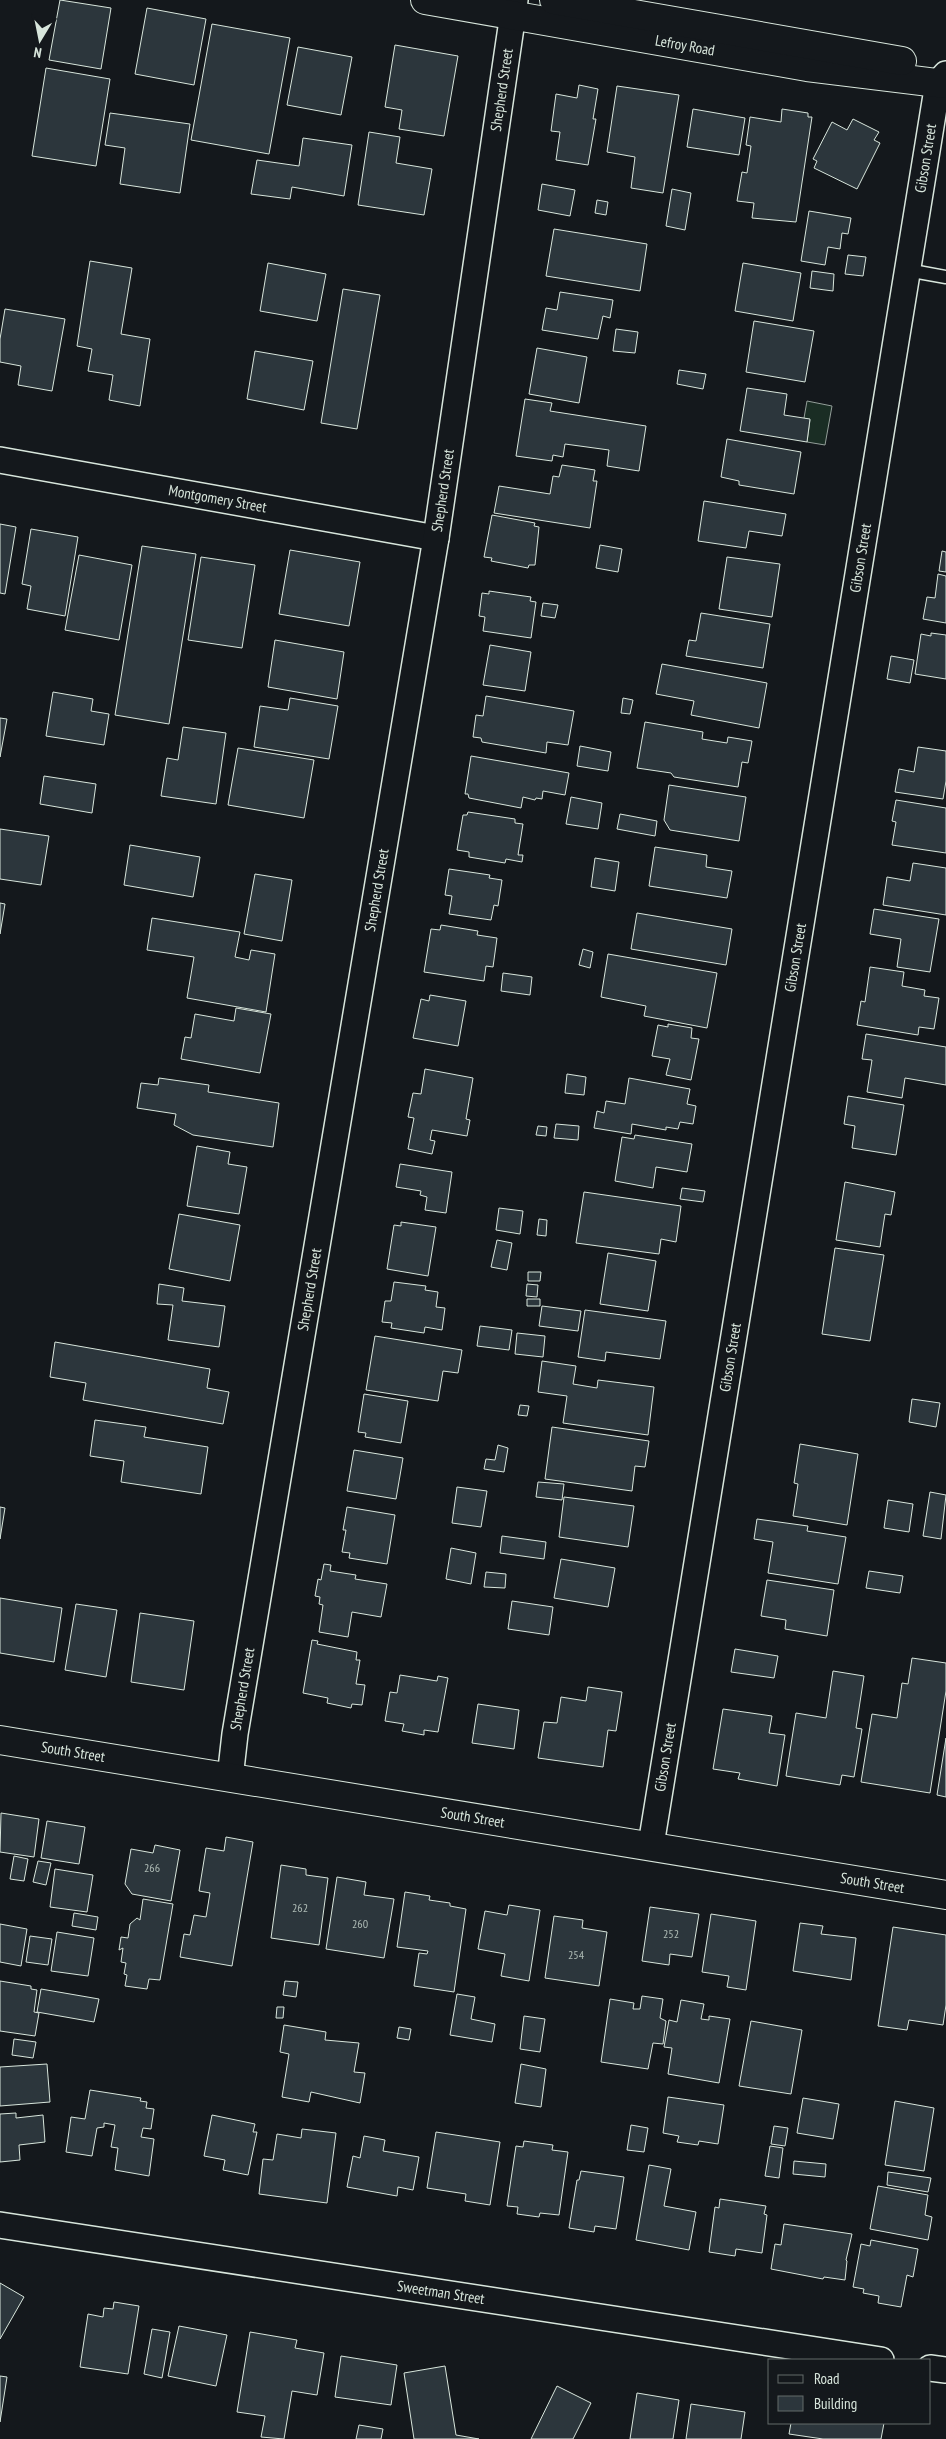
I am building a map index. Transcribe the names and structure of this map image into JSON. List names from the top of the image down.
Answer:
{
  "streets": {
    "main road": ["Lefroy Road", "South Street"],
    "street": [
      "Shepherd Street",
      "Gibson Street",
      "Montgomery Street",
      "Sweetman Street"
    ]
  },
  "crossings": [
    ["Lefroy Road", "Shepherd Street"],
    ["Lefroy Road", "Gibson Street"],
    ["Shepherd Street", "Montgomery Street"],
    ["Shepherd Street", "South Street"],
    ["Gibson Street", "South Street"]
  ],
  "house_numbers": [
    "266",
    "262",
    "260",
    "252",
    "254"
  ],
  "legend": ["Road", "Building"],
  "north": "bottom"
}
